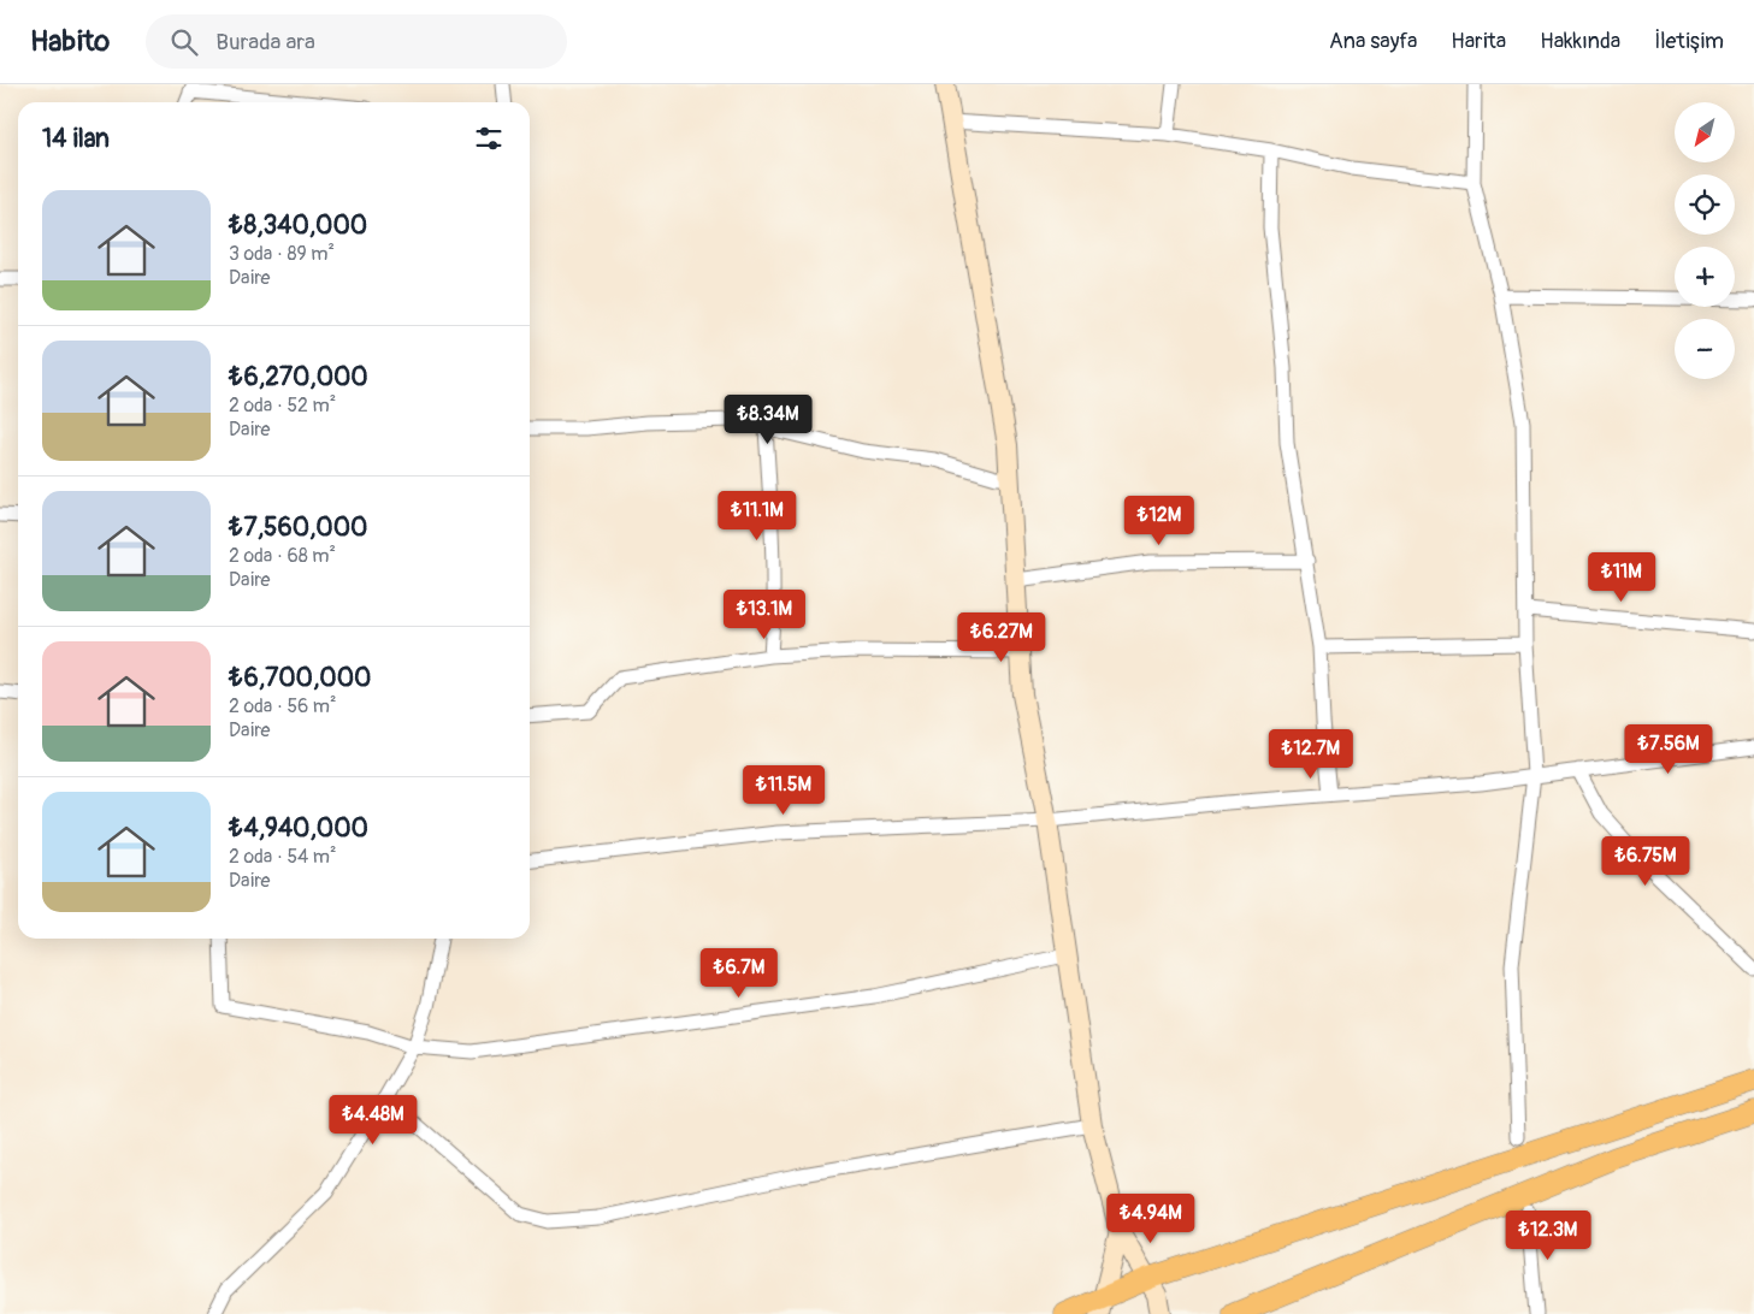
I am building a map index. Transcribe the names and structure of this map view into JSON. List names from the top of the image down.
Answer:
{
  "north": "bottom left",
  "page": {
    "header": "Habito",
    "search": "Burada ara",
    "nav": [
      "Ana sayfa",
      "Harita",
      "Hakkında",
      "İletişim"
    ],
    "map_buttons": ["+", "−"],
    "heading": "14 ilan",
    "list": [
      {
        "name": "₺8,340,000",
        "note": "3 oda · 89 m² · Daire"
      },
      {
        "name": "₺6,270,000",
        "note": "2 oda · 52 m² · Daire"
      },
      {
        "name": "₺7,560,000",
        "note": "2 oda · 68 m² · Daire"
      },
      {
        "name": "₺6,700,000",
        "note": "2 oda · 56 m² · Daire"
      },
      {
        "name": "₺4,940,000",
        "note": "2 oda · 54 m² · Daire"
      }
    ],
    "price": [
      "₺8.34M",
      "₺11.1M",
      "₺12M",
      "₺11M",
      "₺13.1M",
      "₺6.27M",
      "₺7.56M",
      "₺12.7M",
      "₺11.5M",
      "₺6.75M",
      "₺6.7M",
      "₺4.48M",
      "₺4.94M",
      "₺12.3M"
    ]
  }
}
